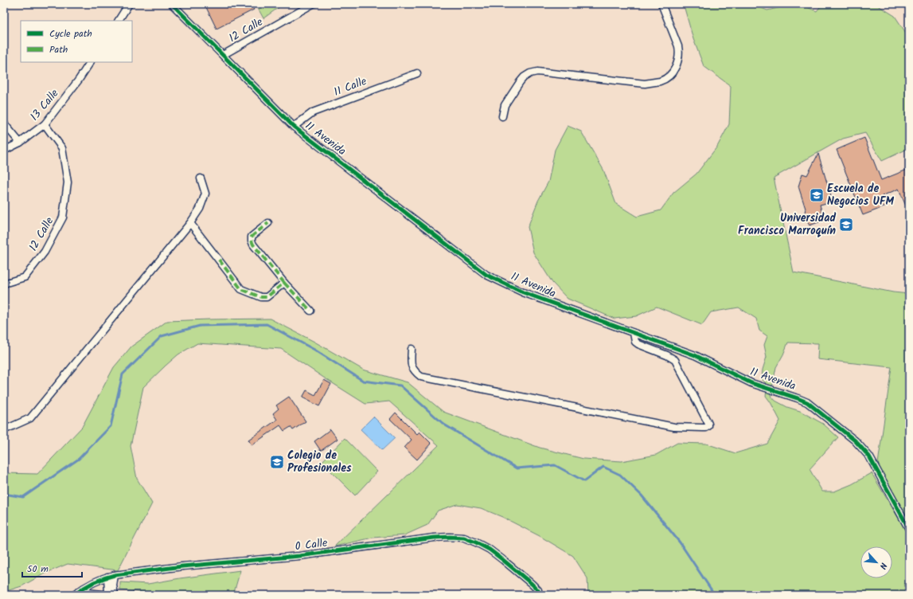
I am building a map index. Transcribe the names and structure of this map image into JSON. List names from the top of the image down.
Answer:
{
  "streets": {
    "street": [
      "12 Calle",
      "11 Calle",
      "13 Calle",
      "11 Avenida",
      "0 Calle"
    ]
  },
  "crossings": [
    ["12 Calle", "13 Calle"],
    ["12 Calle", "11 Avenida"],
    ["11 Calle", "11 Avenida"]
  ],
  "places": {
    "school or university": ["Escuela de Negocios UFM", "Universidad Francisco Marroquín", "Colegio de Profesionales"]
  },
  "legend": ["Cycle path", "Path"],
  "scale_bar": "50 m",
  "north": "bottom right"
}
